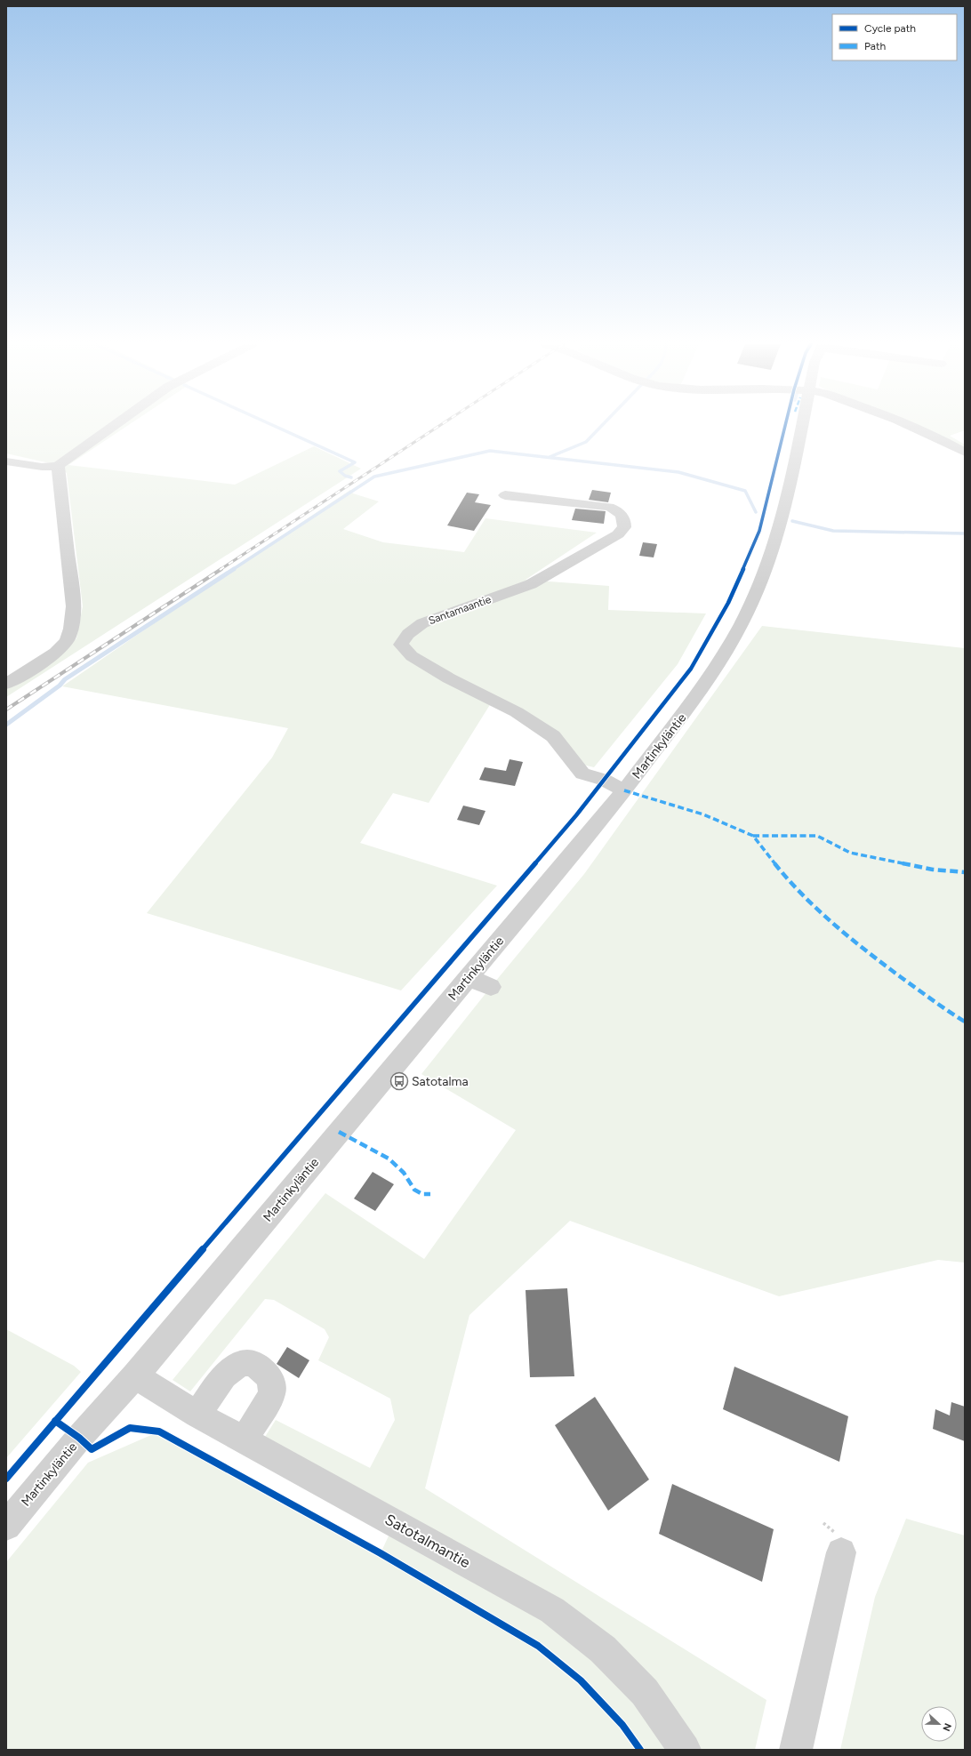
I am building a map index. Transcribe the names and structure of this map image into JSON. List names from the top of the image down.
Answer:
{
  "streets": {
    "street": ["Santamaantie", "Martinkyläntie", "Satotalmantie"]
  },
  "crossings": [
    ["Santamaantie", "Martinkyläntie"],
    ["Martinkyläntie", "Satotalmantie"]
  ],
  "places": {
    "bus stop": ["Satotalma"]
  },
  "legend": ["Cycle path", "Path"],
  "north": "right"
}
